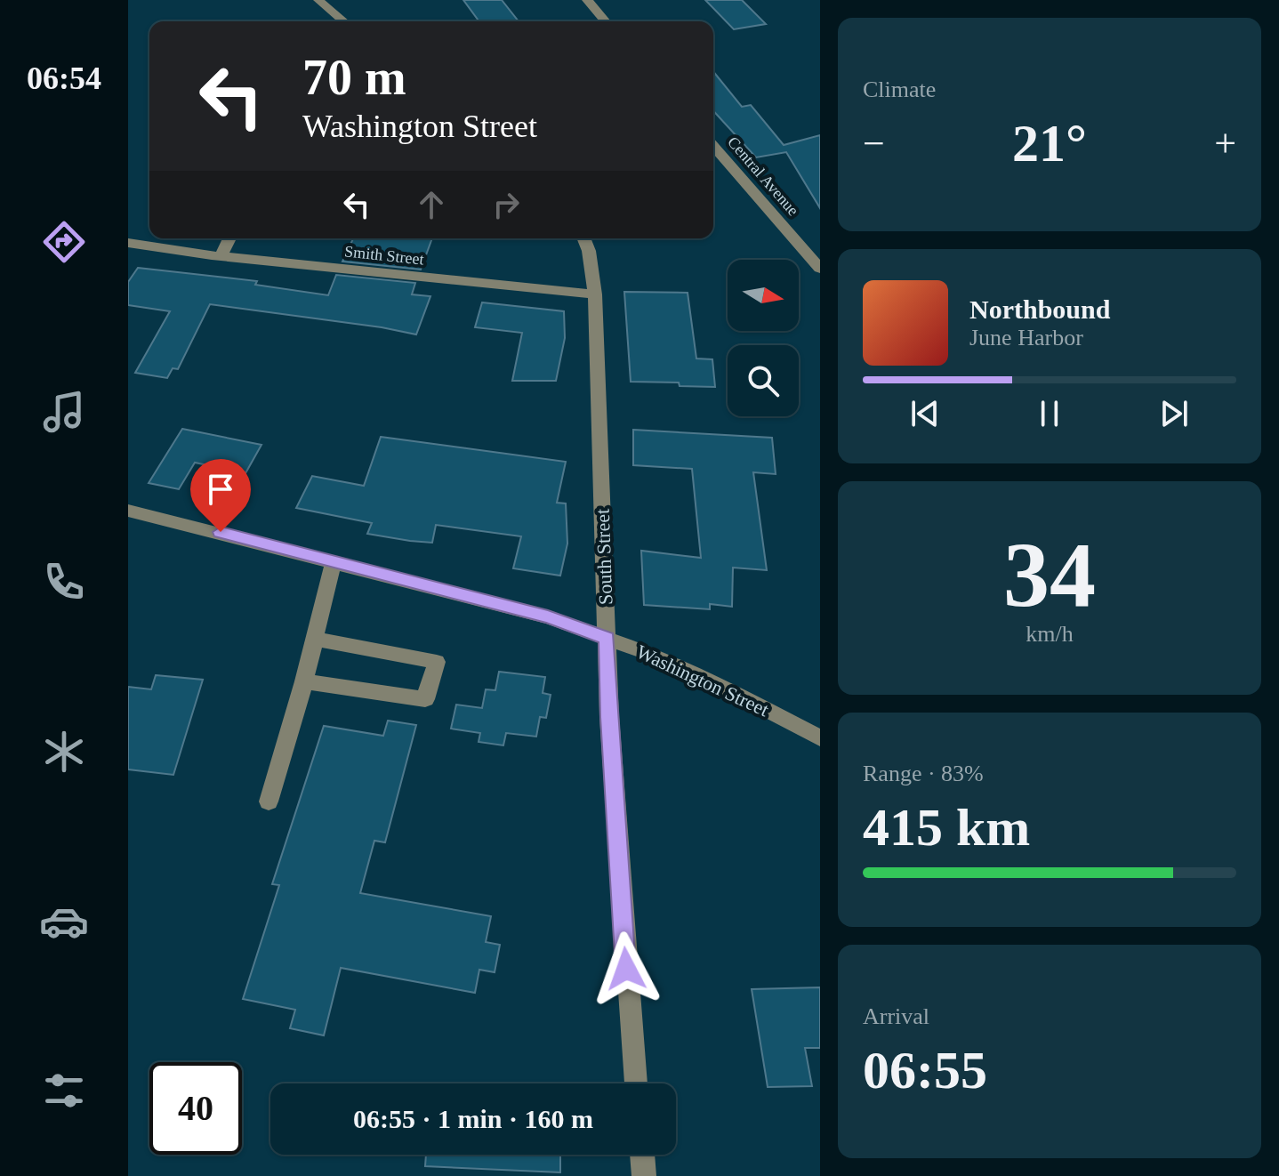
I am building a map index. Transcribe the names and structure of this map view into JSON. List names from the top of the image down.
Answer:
{
  "streets": {
    "street": [
      "Central Avenue",
      "Smith Street",
      "South Street",
      "Washington Street"
    ]
  },
  "crossings": [
    ["Smith Street", "South Street"],
    ["South Street", "Washington Street"]
  ],
  "north": "right",
  "page": {
    "tabs": "06:54",
    "tile": [
      "Climate",
      ["34", "km/h"],
      ["Range · 83%", "415 km"],
      ["Arrival", "06:55"]
    ],
    "turn": ["70 m", "Washington Street"],
    "heat": ["−", "21°", "+"],
    "song": ["Northbound", "June Harbor"],
    "limit": "40",
    "trip": "06:55 · 1 min · 160 m"
  }
}
